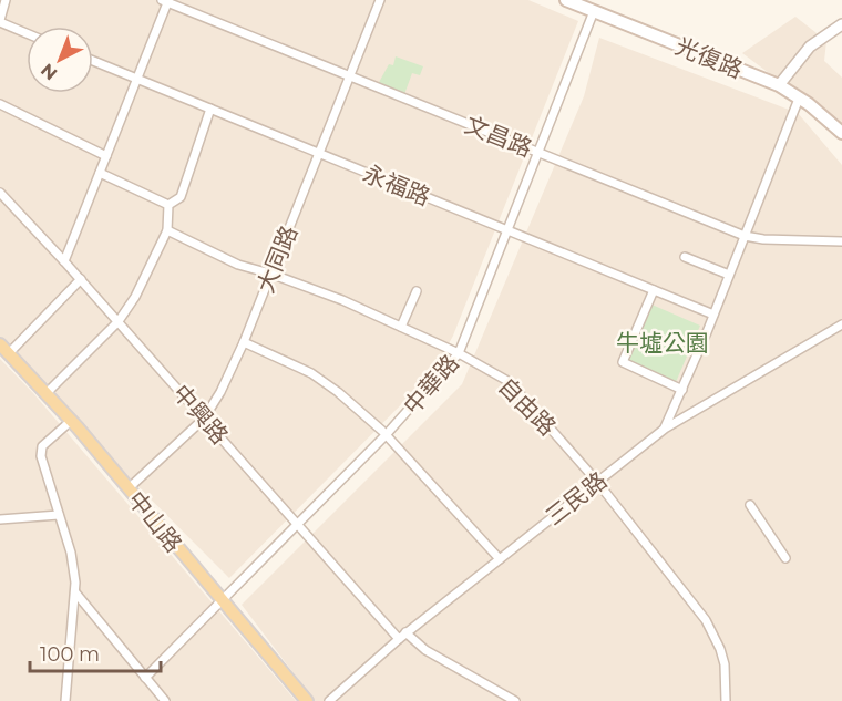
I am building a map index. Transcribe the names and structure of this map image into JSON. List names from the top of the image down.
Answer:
{
  "streets": {
    "main road": ["光復路", "中山路"],
    "street": [
      "文昌路",
      "永福路",
      "大同路",
      "中華路",
      "自由路",
      "中興路",
      "三民路"
    ]
  },
  "crossings": [
    ["光復路", "中華路"],
    ["文昌路", "大同路"],
    ["文昌路", "中華路"],
    ["永福路", "大同路"],
    ["永福路", "中華路"],
    ["大同路", "自由路"],
    ["大同路", "中興路"],
    ["大同路", "中山路"],
    ["中華路", "自由路"],
    ["中華路", "中興路"],
    ["中華路", "中山路"],
    ["自由路", "三民路"],
    ["中興路", "三民路"]
  ],
  "parks": ["牛墟公園"],
  "scale_bar": "100 m",
  "north": "bottom left"
}
